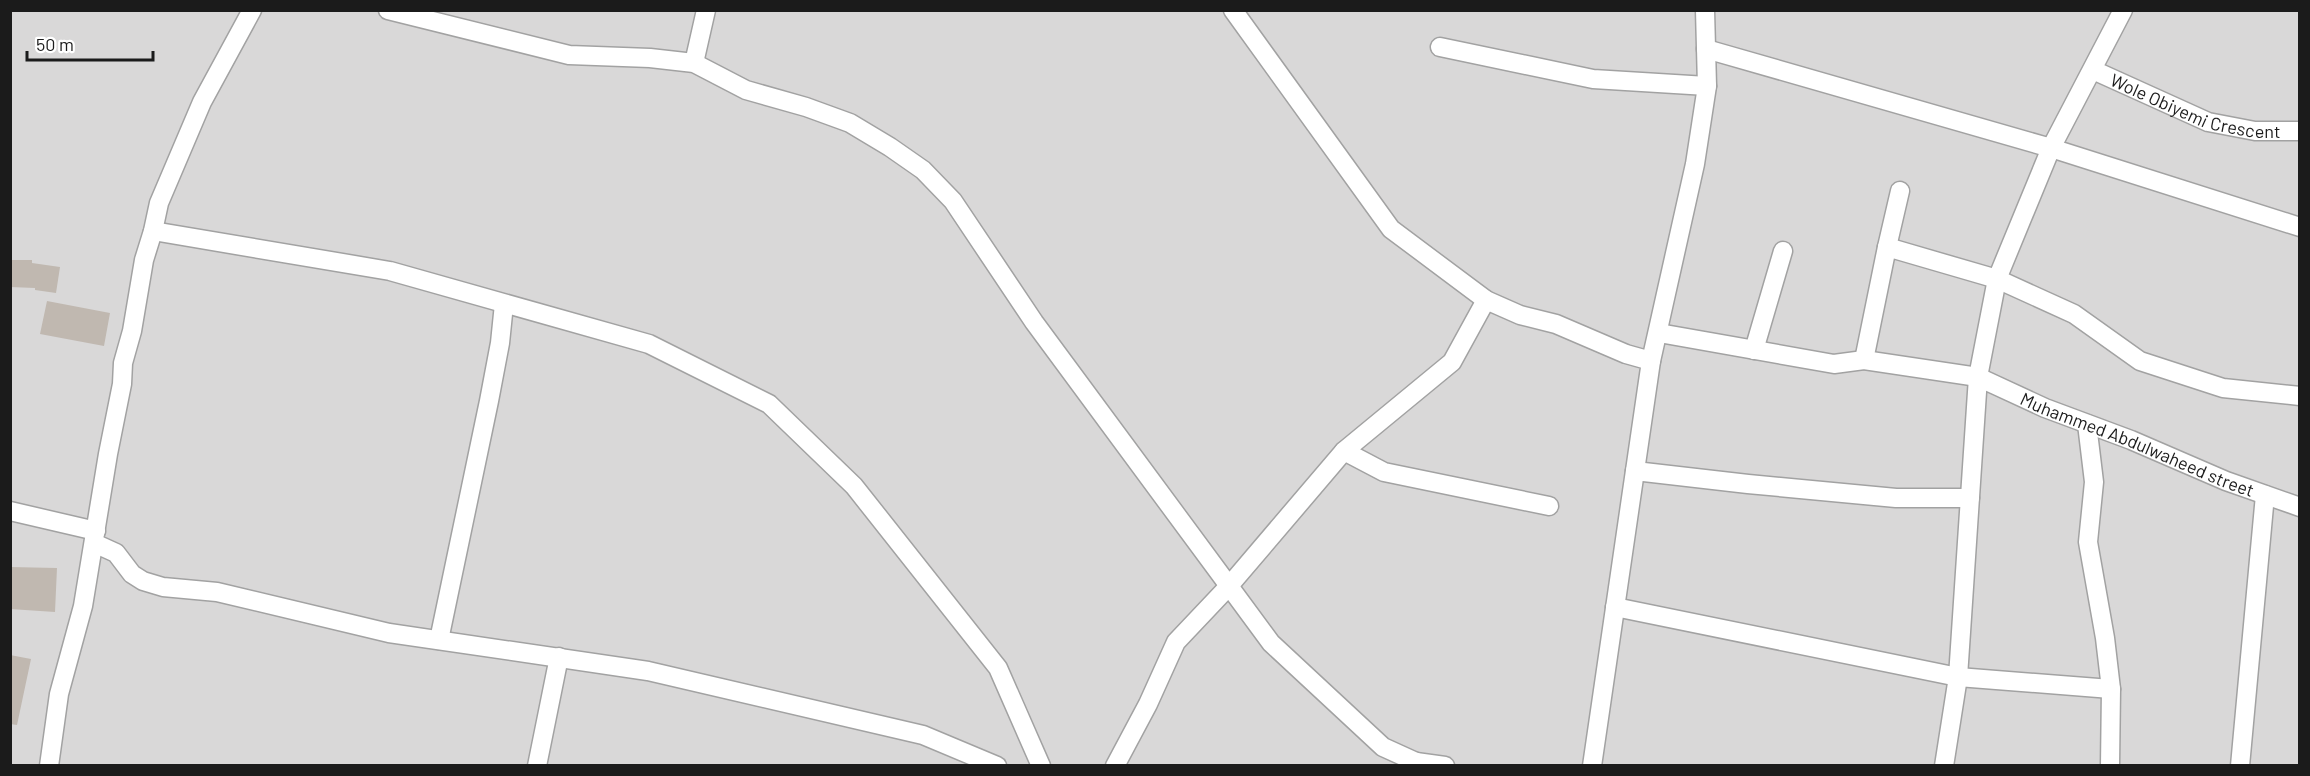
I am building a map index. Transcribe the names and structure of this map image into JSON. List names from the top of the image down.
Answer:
{
  "streets": {
    "street": ["Wole Obiyemi Crescent", "Muhammed Abdulwaheed street"]
  },
  "scale_bar": "50 m"
}
